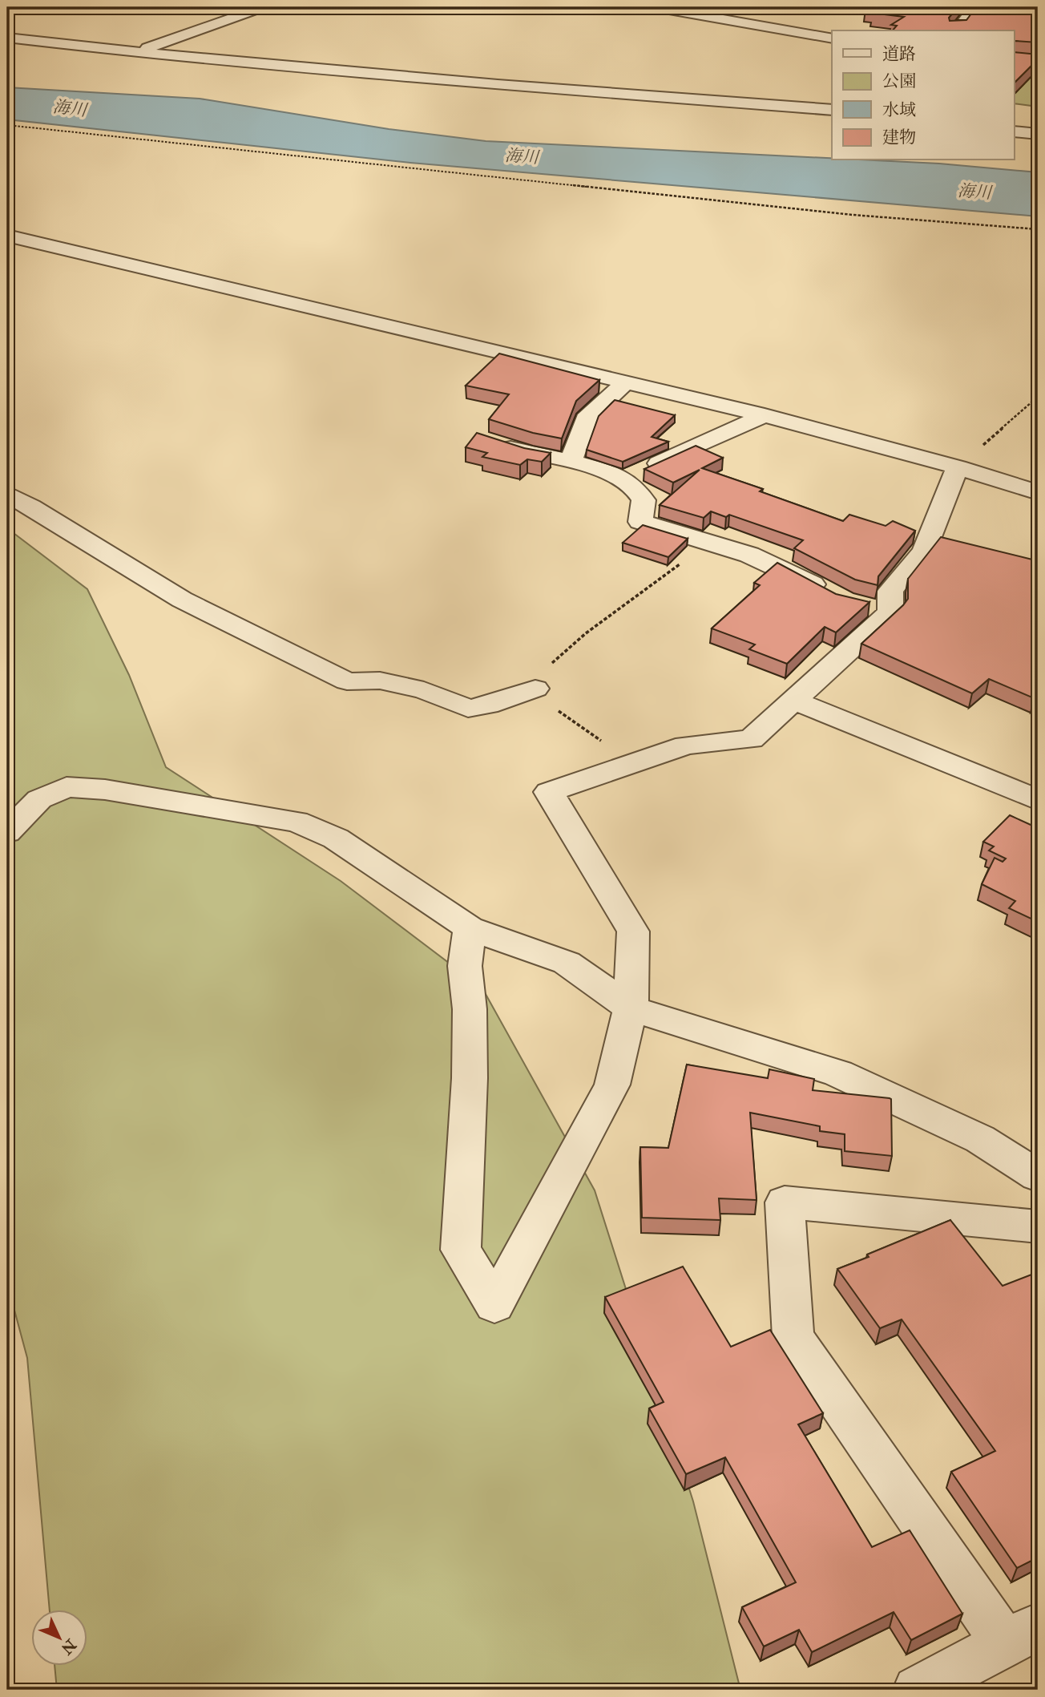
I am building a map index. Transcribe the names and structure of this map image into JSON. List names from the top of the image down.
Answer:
{
  "water": ["海川"],
  "legend": [
    "道路",
    "公園",
    "水域",
    "建物"
  ],
  "north": "bottom right"
}
